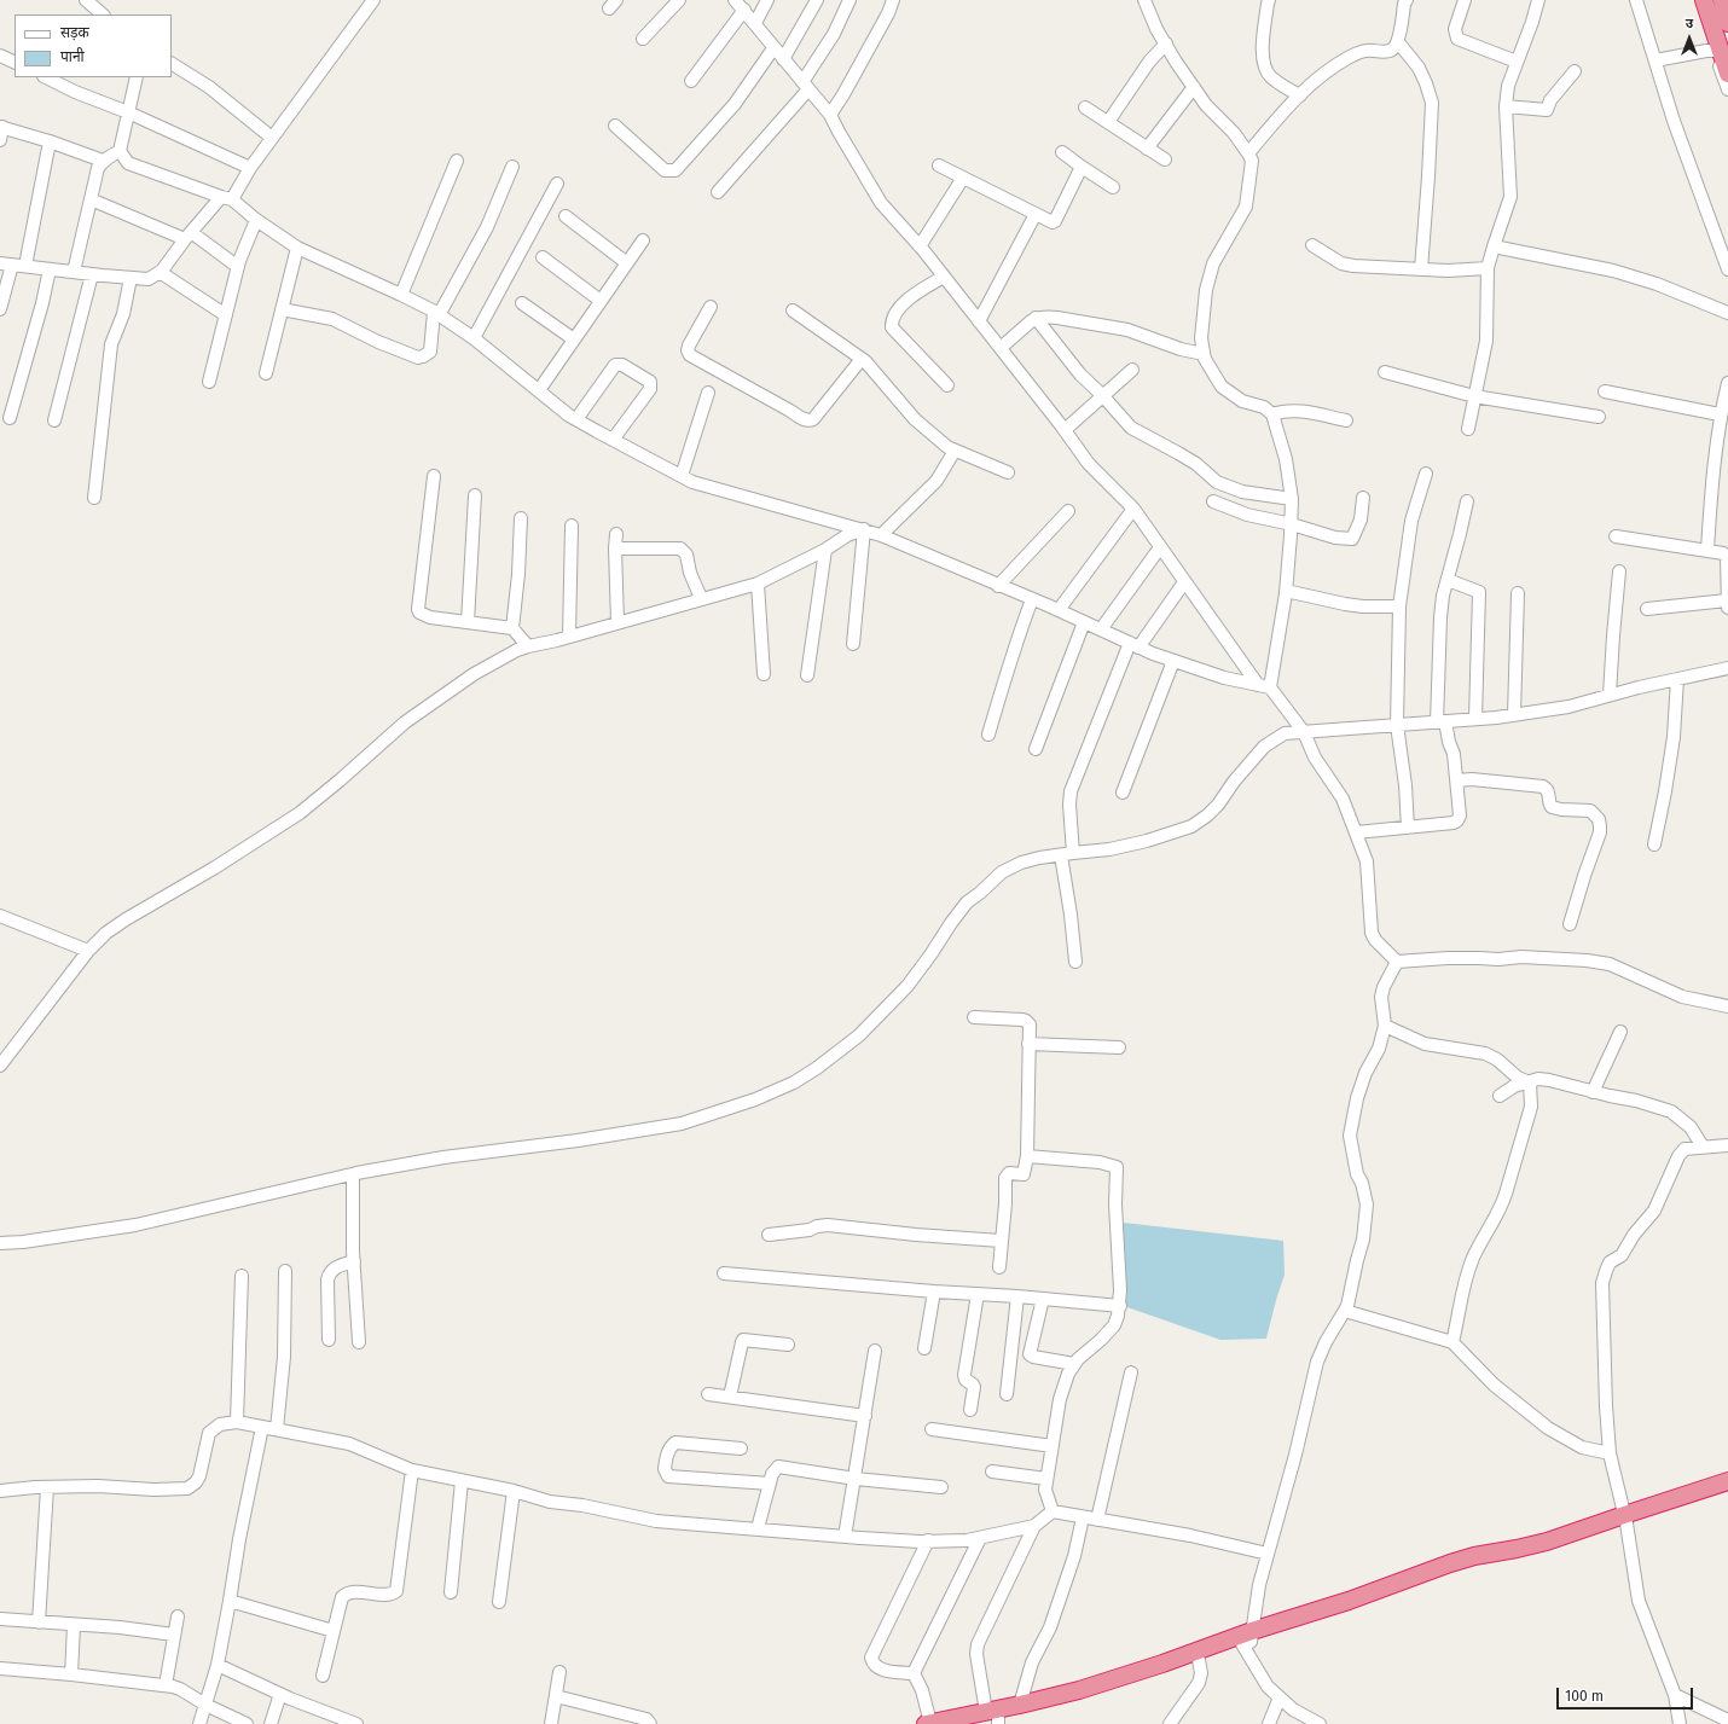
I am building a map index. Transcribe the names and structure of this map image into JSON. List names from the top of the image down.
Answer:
{
  "legend": ["सड़क", "पानी"],
  "scale_bar": "100 m",
  "north": "top"
}
